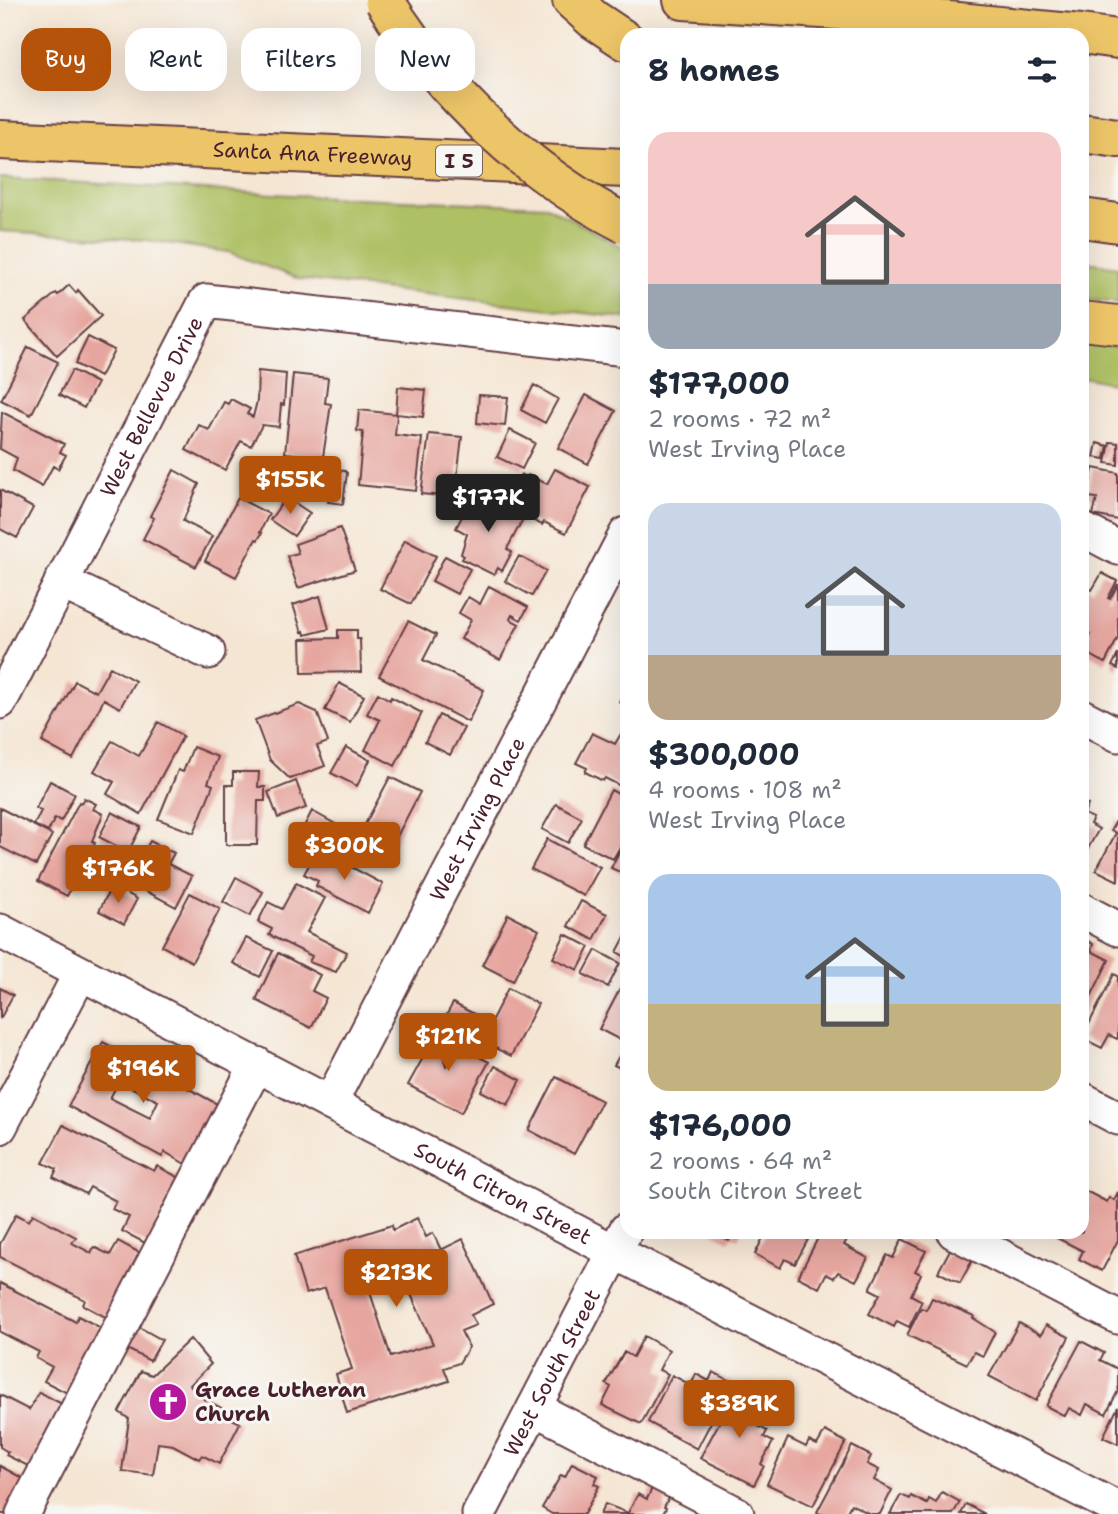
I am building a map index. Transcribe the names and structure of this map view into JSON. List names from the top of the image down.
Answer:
{
  "streets": {
    "highway": ["Santa Ana Freeway", "I 5"],
    "street": [
      "West Bellevue Drive",
      "West Irving Place",
      "South Citron Street",
      "West South Street"
    ]
  },
  "crossings": [
    ["West Irving Place", "South Citron Street"],
    ["South Citron Street", "West South Street"]
  ],
  "places": {
    "church": ["Grace Lutheran Church"]
  },
  "page": {
    "chip": [
      "Buy",
      "Rent",
      "Filters",
      "New"
    ],
    "heading": "8 homes",
    "list": [
      {
        "name": "$177,000",
        "note": "2 rooms · 72 m² · West Irving Place"
      },
      {
        "name": "$300,000",
        "note": "4 rooms · 108 m² · West Irving Place"
      },
      {
        "name": "$176,000",
        "note": "2 rooms · 64 m² · South Citron Street"
      }
    ],
    "price": [
      "$155K",
      "$177K",
      "$300K",
      "$176K",
      "$121K",
      "$196K",
      "$213K",
      "$389K"
    ]
  }
}
